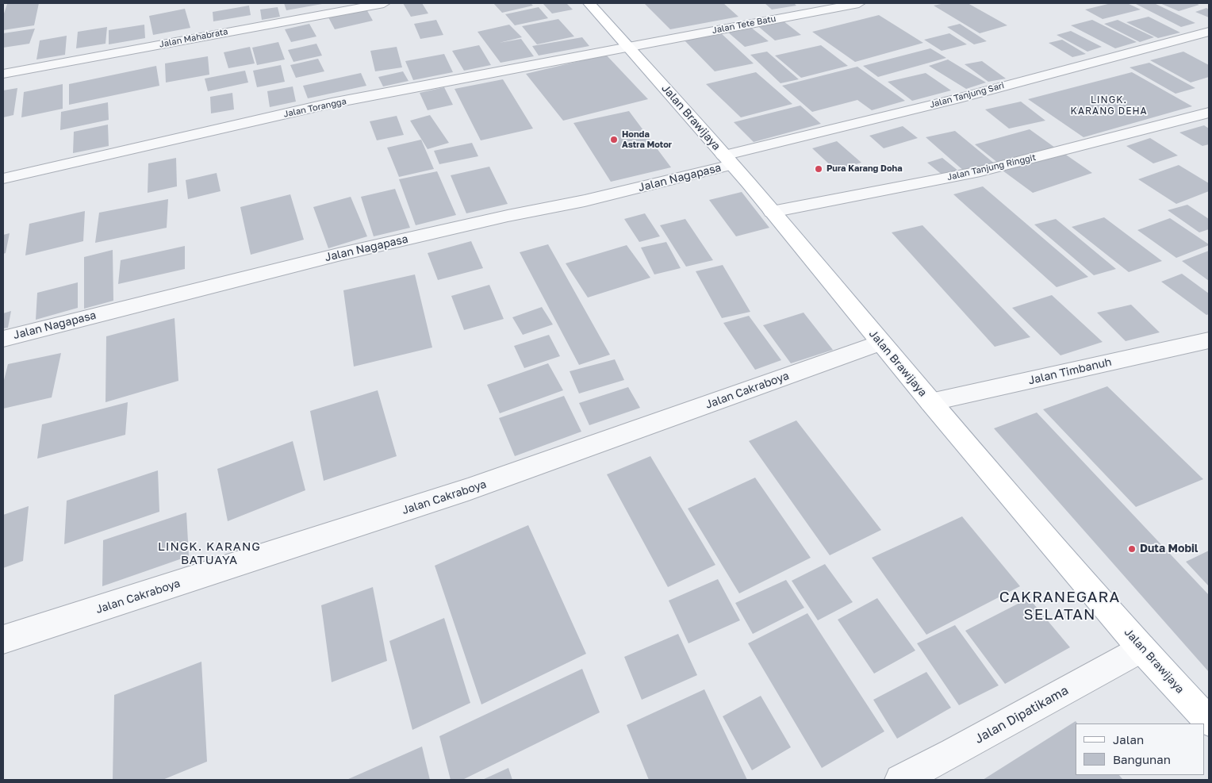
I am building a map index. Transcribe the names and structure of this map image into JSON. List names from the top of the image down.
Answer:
{
  "streets": {
    "main road": ["Jalan Brawijaya"],
    "street": [
      "Jalan Tete Batu",
      "Jalan Mahabrata",
      "Jalan Tanjung Sari",
      "Jalan Torangga",
      "Jalan Tanjung Ringgit",
      "Jalan Nagapasa",
      "Jalan Timbanuh",
      "Jalan Cakraboya",
      "Jalan Dipatikama"
    ]
  },
  "crossings": [
    ["Jalan Tete Batu", "Jalan Torangga"],
    ["Jalan Tete Batu", "Jalan Brawijaya"],
    ["Jalan Tanjung Sari", "Jalan Brawijaya"],
    ["Jalan Tanjung Sari", "Jalan Nagapasa"],
    ["Jalan Torangga", "Jalan Brawijaya"],
    ["Jalan Brawijaya", "Jalan Tanjung Ringgit"],
    ["Jalan Brawijaya", "Jalan Nagapasa"],
    ["Jalan Brawijaya", "Jalan Timbanuh"],
    ["Jalan Brawijaya", "Jalan Cakraboya"],
    ["Jalan Brawijaya", "Jalan Dipatikama"]
  ],
  "districts": ["LINGK. KARANG DEHA", "LINGK. KARANG BATUAYA", "CAKRANEGARA SELATAN"],
  "places": ["Honda Astra Motor", "Pura Karang Doha", "Duta Mobil"],
  "legend": ["Jalan", "Bangunan"]
}
